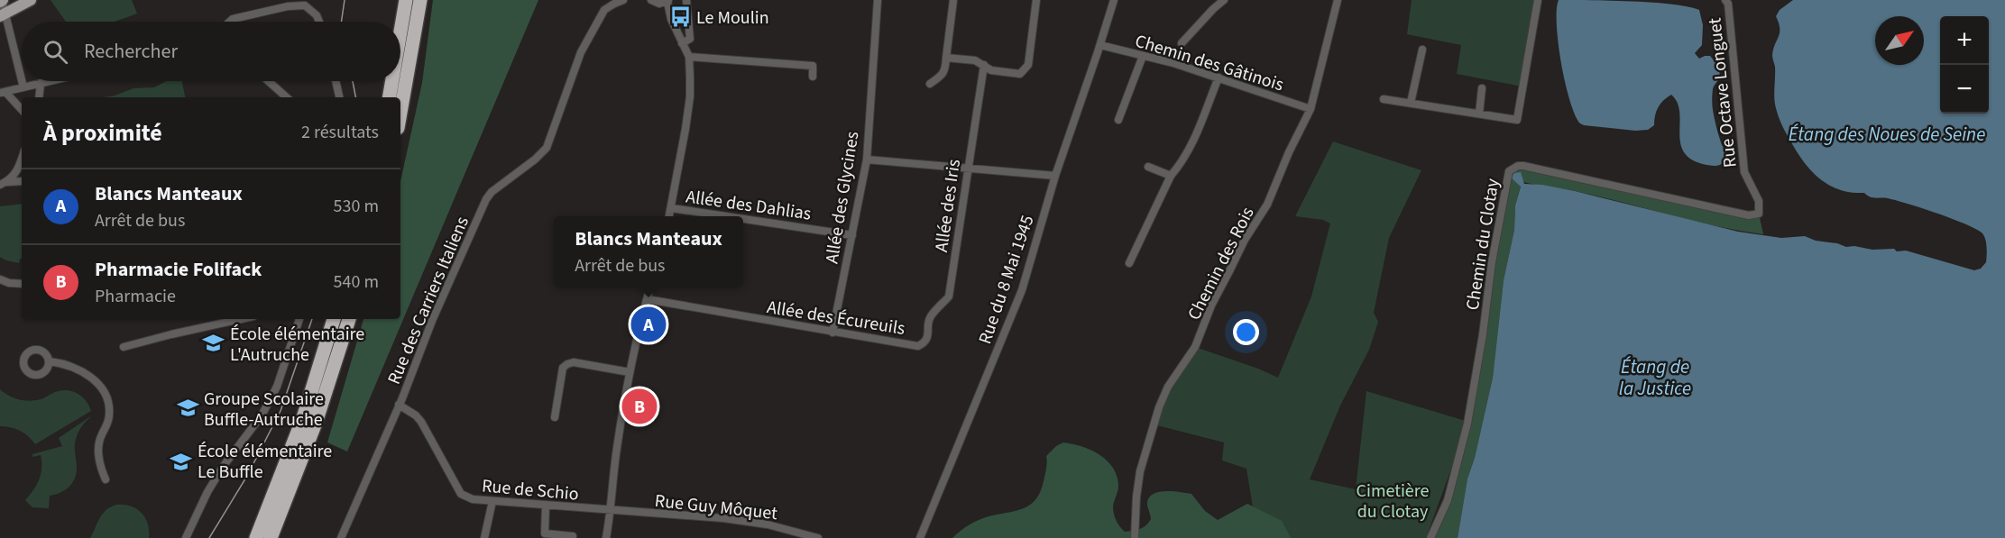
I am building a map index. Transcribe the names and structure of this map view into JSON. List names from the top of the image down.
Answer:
{
  "streets": {
    "street": [
      "Chemin des Gâtinois",
      "Rue Octave Longuet",
      "Allée des Glycines",
      "Allée des Dahlias",
      "Allée des Iris",
      "Chemin du Clotay",
      "Chemin des Rois",
      "Rue du 8 Mai 1945",
      "Rue des Carriers Italiens",
      "Allée des Écureuils",
      "Rue de Schio",
      "Rue Guy Môquet"
    ]
  },
  "crossings": [
    ["Chemin des Gâtinois", "Chemin des Rois"],
    ["Chemin des Gâtinois", "Rue du 8 Mai 1945"],
    ["Rue Octave Longuet", "Chemin du Clotay"],
    ["Allée des Glycines", "Allée des Dahlias"],
    ["Allée des Glycines", "Allée des Écureuils"],
    ["Allée des Iris", "Allée des Écureuils"],
    ["Rue des Carriers Italiens", "Rue de Schio"],
    ["Rue de Schio", "Rue Guy Môquet"]
  ],
  "water": ["Étang des Noues de Seine", "Étang de la Justice"],
  "parks": ["Cimetière du Clotay"],
  "places": {
    "bus stop": ["Le Moulin"],
    "school or university": ["École élémentaire L'Autruche", "Groupe Scolaire Buffle-Autruche", "École élémentaire Le Buffle"]
  },
  "north": "top right",
  "page": {
    "map_buttons": ["+", "−"],
    "search": "Rechercher",
    "heading": ["À proximité", "2 résultats"],
    "list": [
      {
        "mark": "A",
        "name": "Blancs Manteaux",
        "note": "Arrêt de bus",
        "value": "530 m"
      },
      {
        "mark": "B",
        "name": "Pharmacie Folifack",
        "note": "Pharmacie",
        "value": "540 m"
      }
    ],
    "popup": ["Blancs Manteaux", "Arrêt de bus"],
    "pins": ["A", "B"]
  }
}
